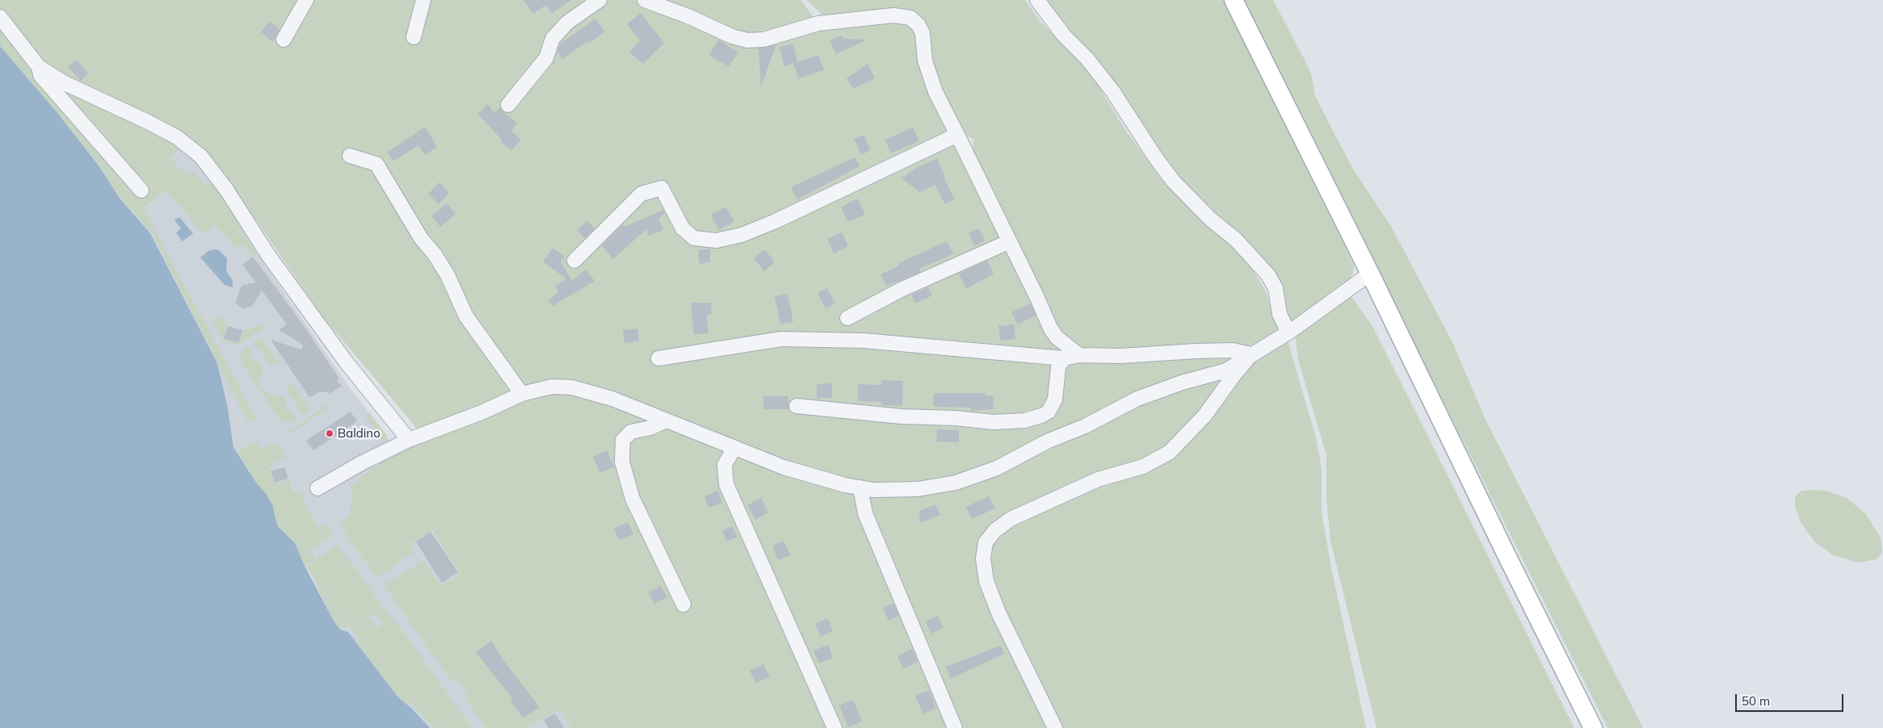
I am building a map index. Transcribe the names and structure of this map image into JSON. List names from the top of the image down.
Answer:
{
  "places": ["Baldino"],
  "scale_bar": "50 m"
}
